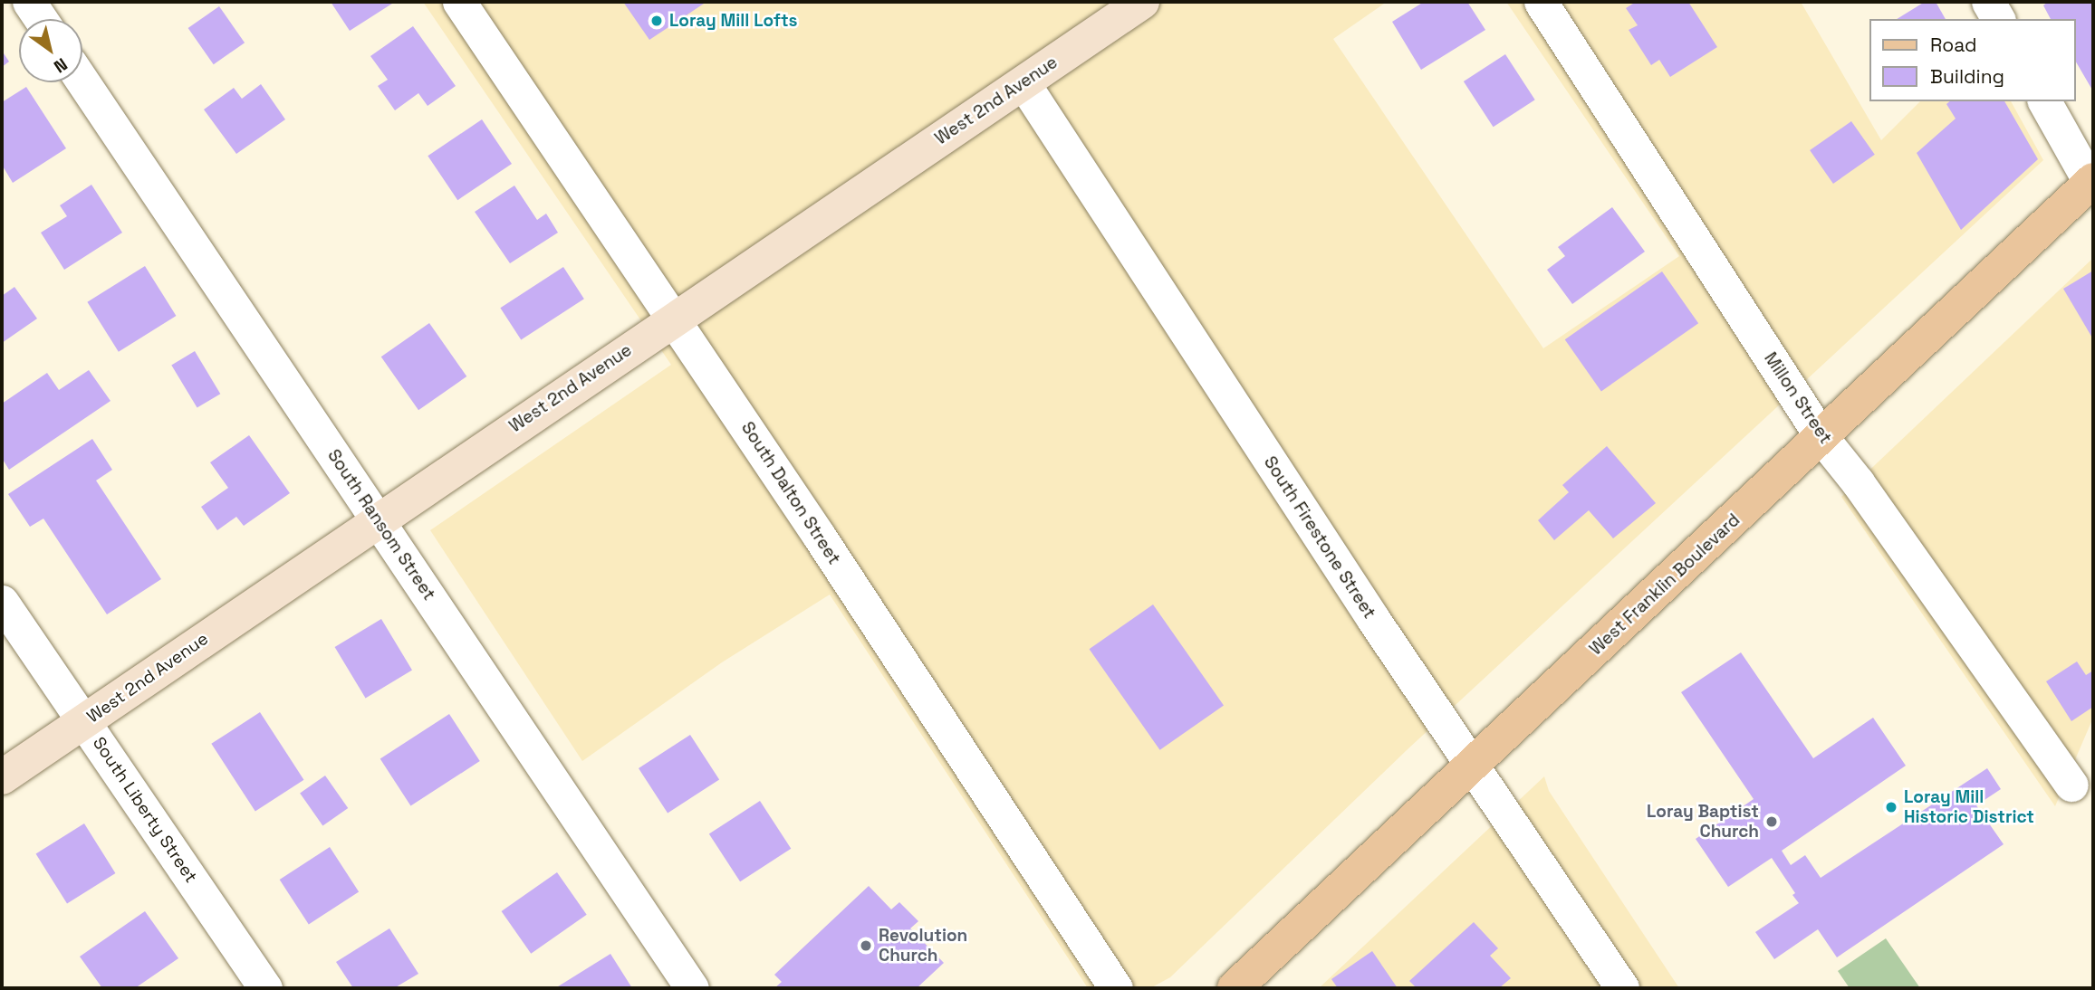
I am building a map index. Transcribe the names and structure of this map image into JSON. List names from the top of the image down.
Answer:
{
  "streets": {
    "main road": ["West Franklin Boulevard"],
    "street": [
      "West 2nd Avenue",
      "Millon Street",
      "South Dalton Street",
      "South Ransom Street",
      "South Firestone Street",
      "South Liberty Street"
    ]
  },
  "crossings": [
    ["West 2nd Avenue", "South Dalton Street"],
    ["West 2nd Avenue", "South Ransom Street"],
    ["West 2nd Avenue", "South Firestone Street"],
    ["West 2nd Avenue", "South Liberty Street"],
    ["Millon Street", "West Franklin Boulevard"],
    ["South Firestone Street", "West Franklin Boulevard"]
  ],
  "places": [
    "Loray Mill Lofts",
    "Loray Mill Historic District",
    "Loray Baptist Church",
    "Revolution Church"
  ],
  "legend": ["Road", "Building"],
  "north": "bottom right"
}
